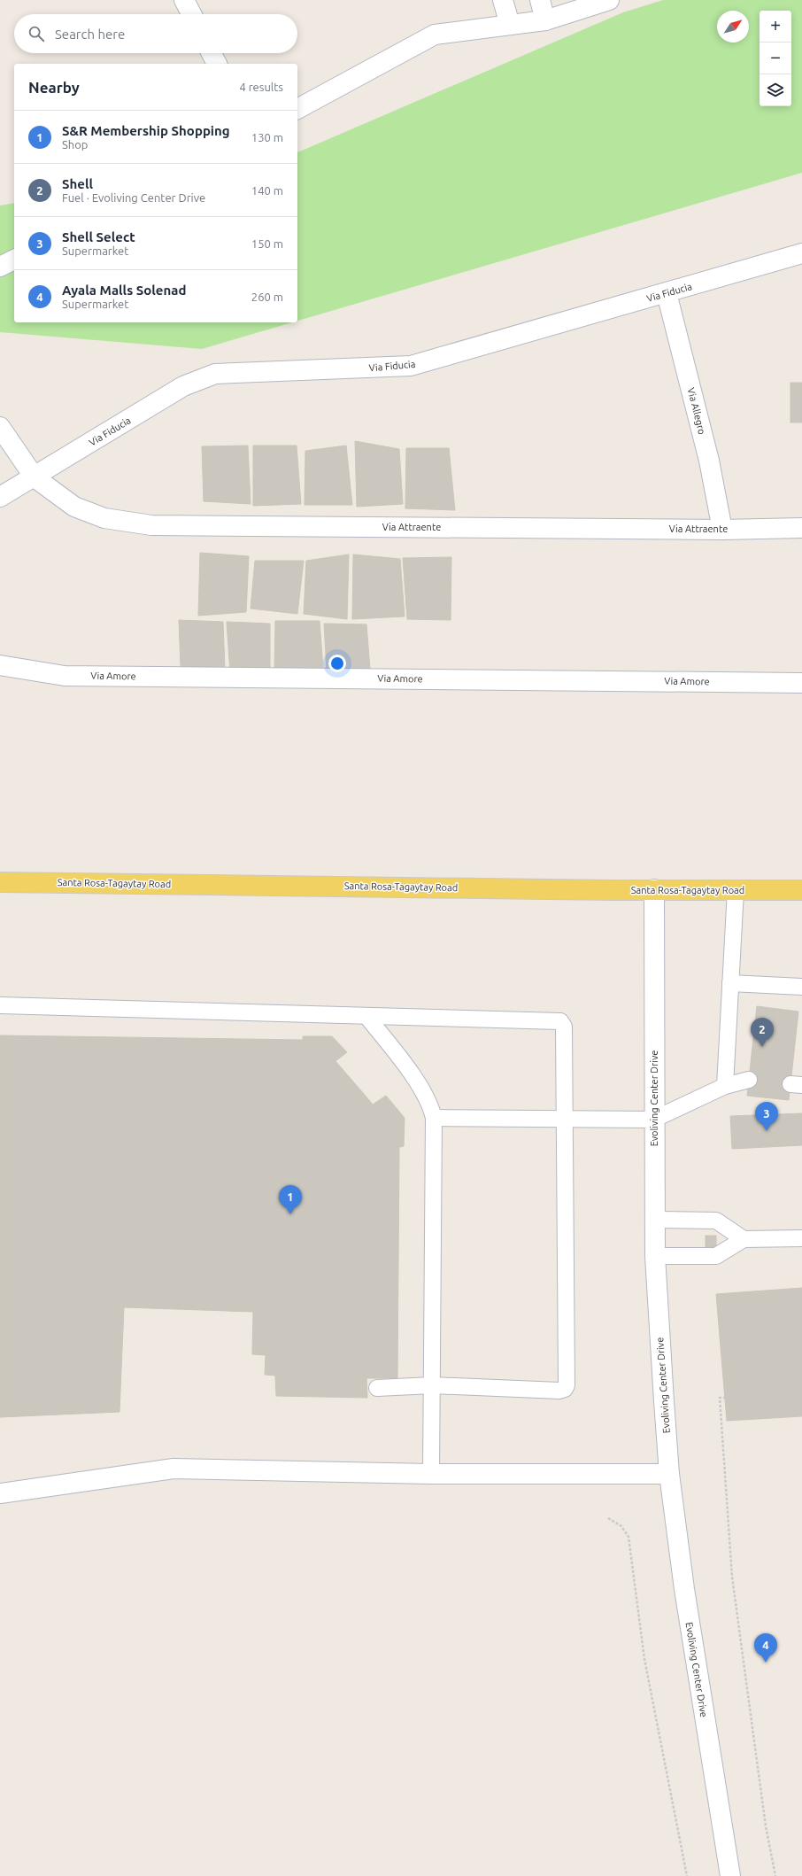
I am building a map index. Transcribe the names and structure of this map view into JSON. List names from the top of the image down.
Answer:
{
  "streets": {
    "main road": ["Santa Rosa-Tagaytay Road"],
    "street": [
      "Via Fiducia",
      "Via Allegro",
      "Via Attraente",
      "Via Amore",
      "Evoliving Center Drive"
    ]
  },
  "crossings": [
    ["Via Fiducia", "Via Allegro"],
    ["Via Fiducia", "Via Attraente"],
    ["Via Allegro", "Via Attraente"],
    ["Santa Rosa-Tagaytay Road", "Evoliving Center Drive"]
  ],
  "north": "top right",
  "page": {
    "map_buttons": ["+", "−"],
    "search": "Search here",
    "heading": ["Nearby", "4 results"],
    "list": [
      {
        "mark": "1",
        "name": "S&R Membership Shopping",
        "note": "Shop",
        "value": "130 m"
      },
      {
        "mark": "2",
        "name": "Shell",
        "note": "Fuel · Evoliving Center Drive",
        "value": "140 m"
      },
      {
        "mark": "3",
        "name": "Shell Select",
        "note": "Supermarket",
        "value": "150 m"
      },
      {
        "mark": "4",
        "name": "Ayala Malls Solenad",
        "note": "Supermarket",
        "value": "260 m"
      }
    ],
    "pins": [
      "2",
      "3",
      "1",
      "4"
    ]
  }
}
